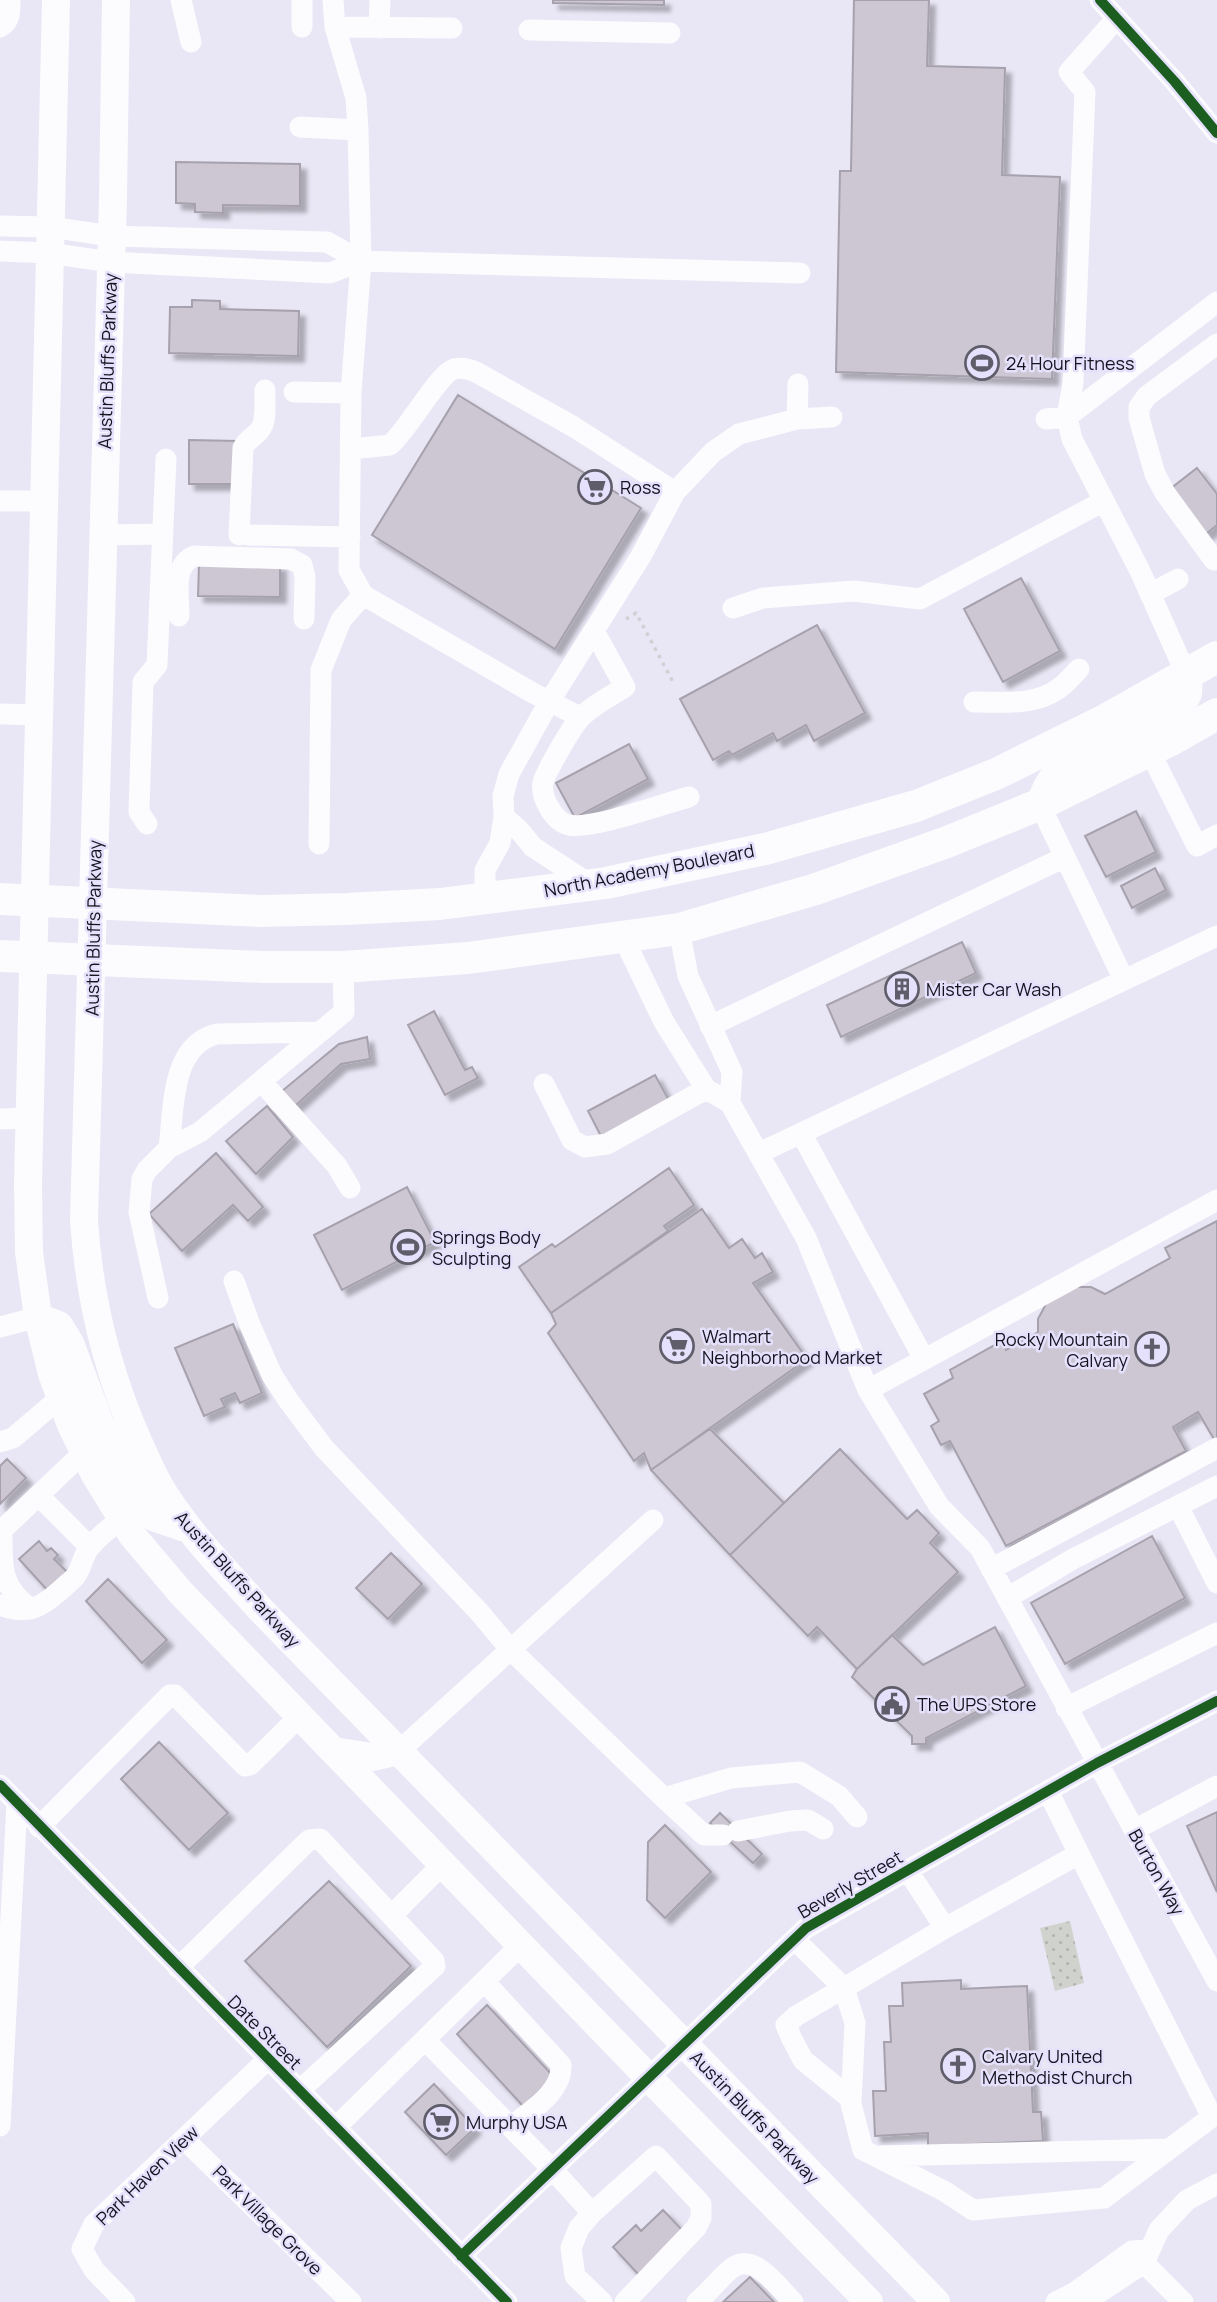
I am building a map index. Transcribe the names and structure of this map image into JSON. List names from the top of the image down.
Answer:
{
  "streets": {
    "highway": ["North Academy Boulevard"],
    "main road": ["Austin Bluffs Parkway"],
    "street": [
      "Burton Way",
      "Beverly Street",
      "Date Street",
      "Park Haven View",
      "Park Village Grove"
    ]
  },
  "crossings": [
    ["Austin Bluffs Parkway", "North Academy Boulevard"],
    ["Austin Bluffs Parkway", "Beverly Street"],
    ["Burton Way", "Beverly Street"],
    ["Beverly Street", "Date Street"],
    ["Date Street", "Park Haven View"],
    ["Park Haven View", "Park Village Grove"]
  ],
  "places": {
    "sports": ["24 Hour Fitness", "Springs Body Sculpting"],
    "supermarket": ["Ross", "Walmart Neighborhood Market", "Murphy USA"],
    "building": ["Mister Car Wash"],
    "church": ["Rocky Mountain Calvary", "Calvary United Methodist Church"],
    "public building": ["The UPS Store"]
  }
}
